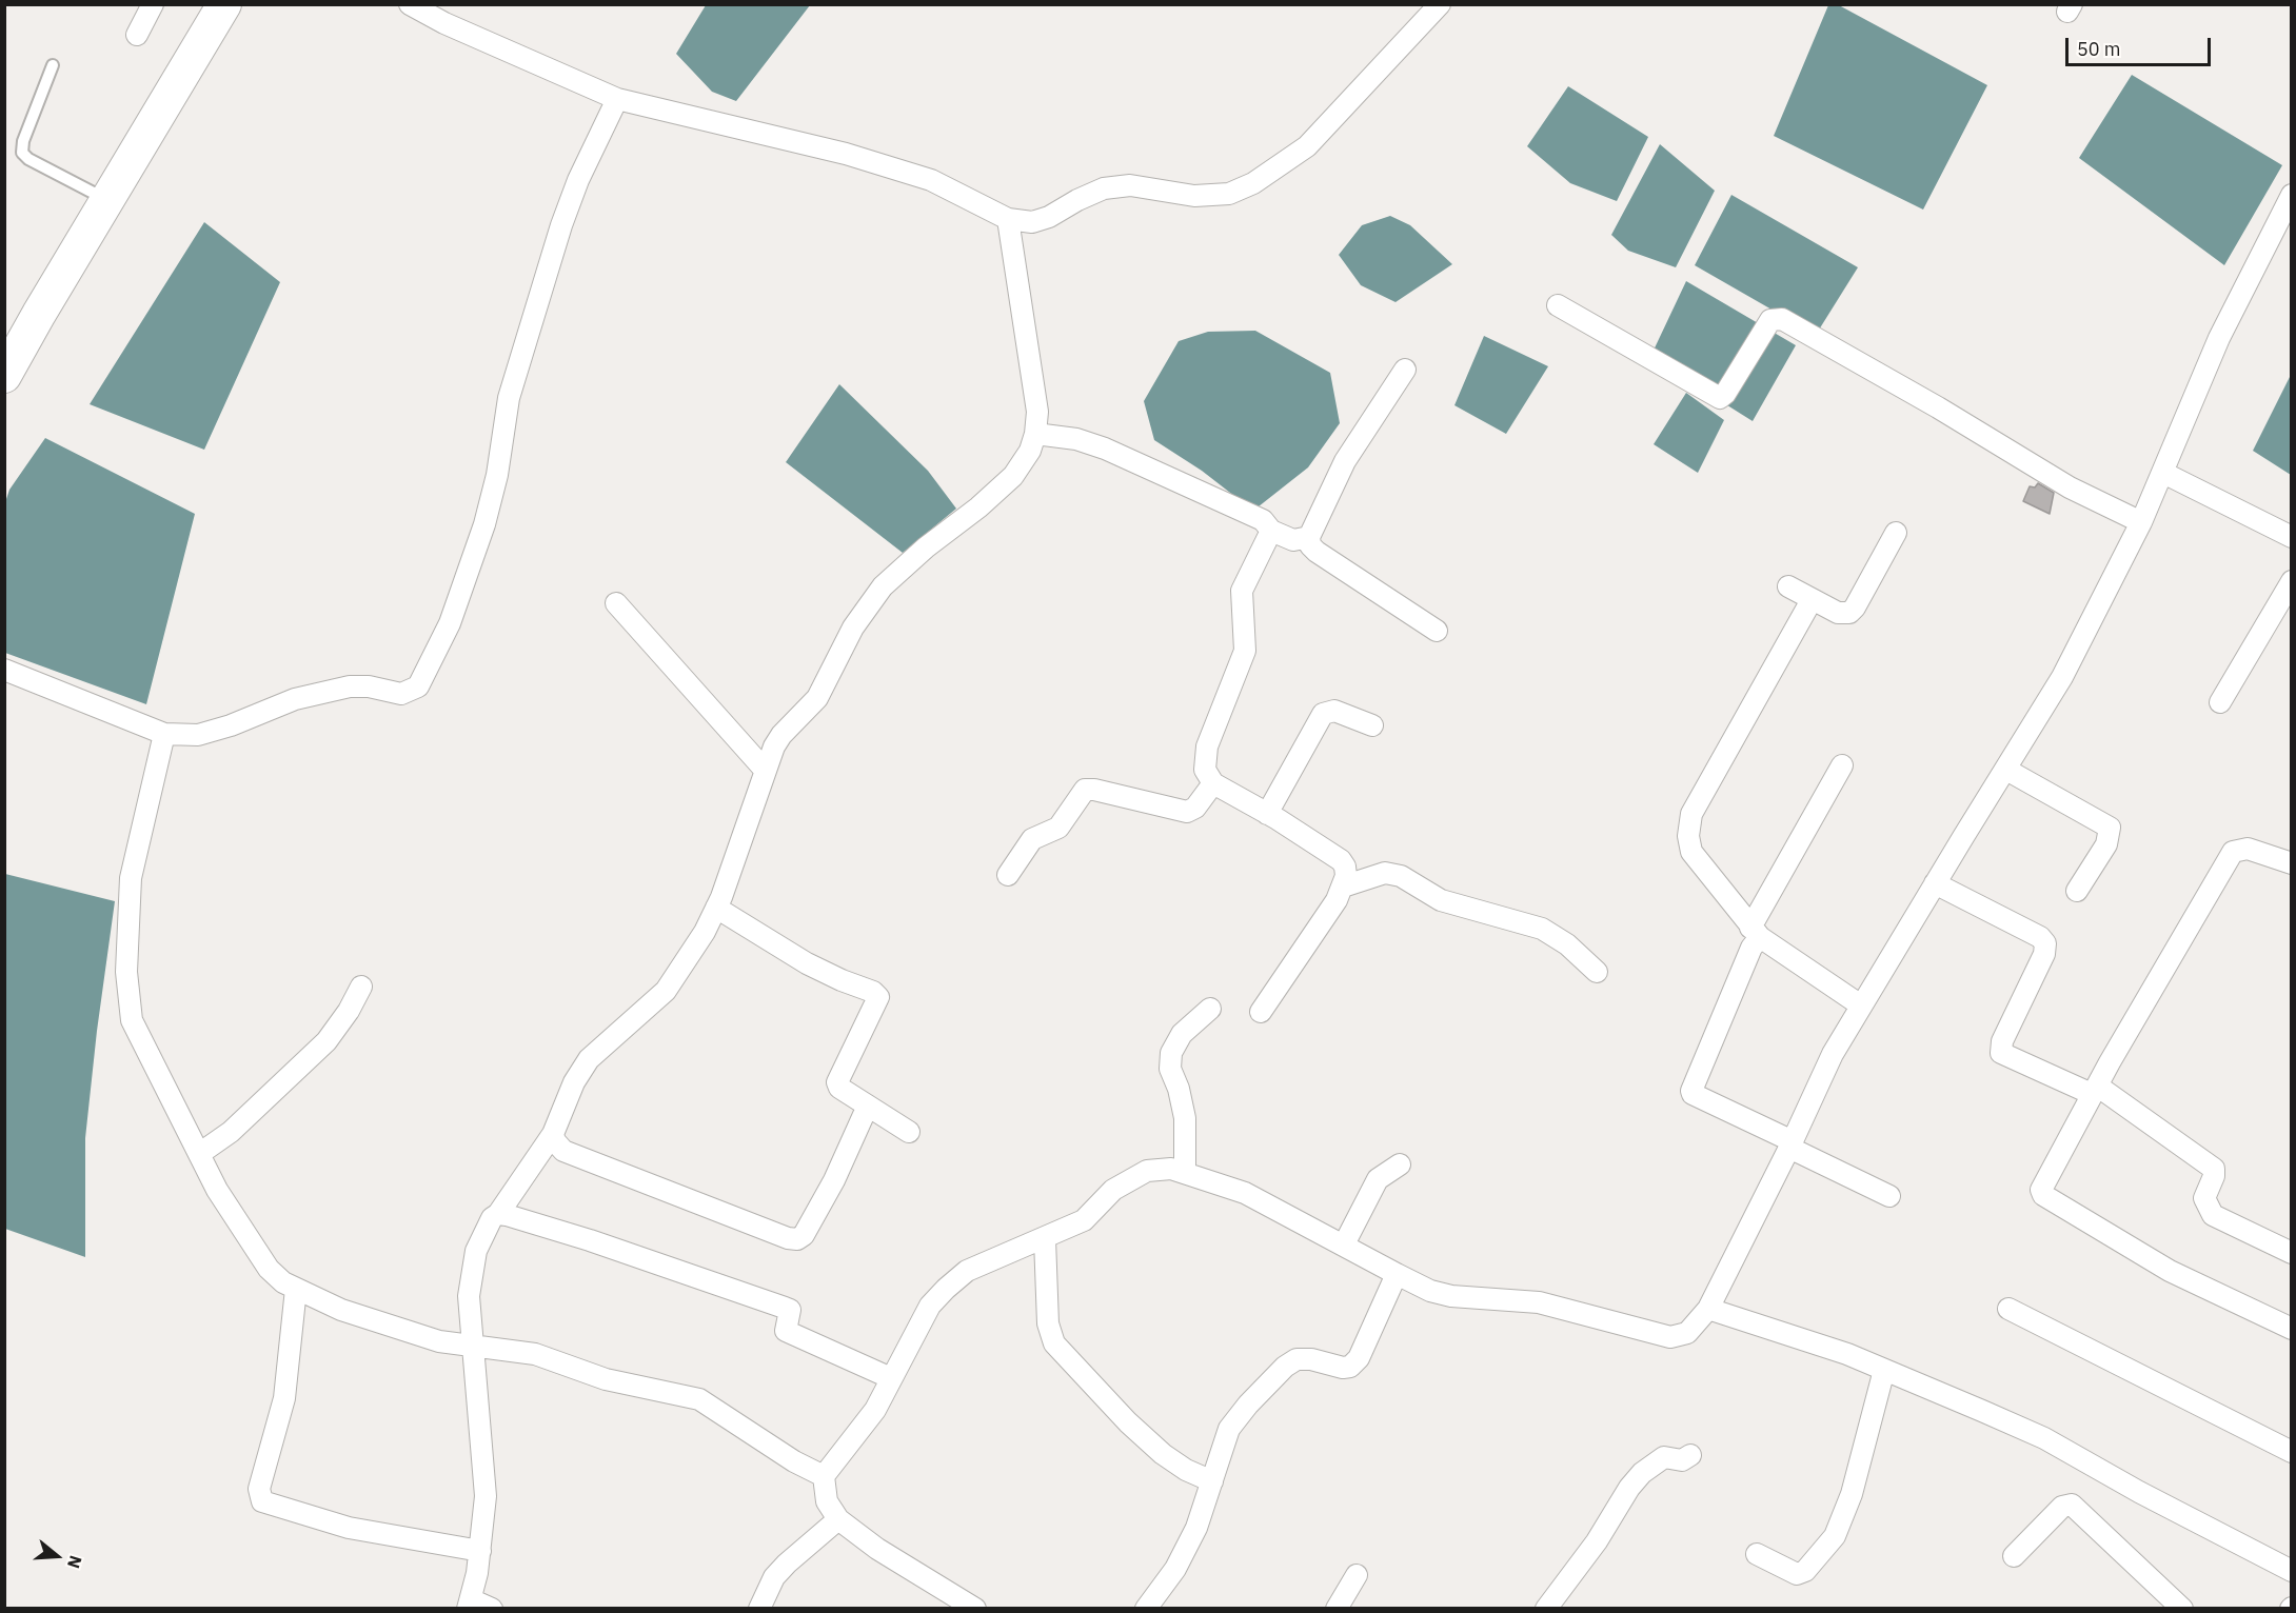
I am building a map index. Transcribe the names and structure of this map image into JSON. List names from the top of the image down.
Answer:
{
  "scale_bar": "50 m",
  "north": "right"
}
